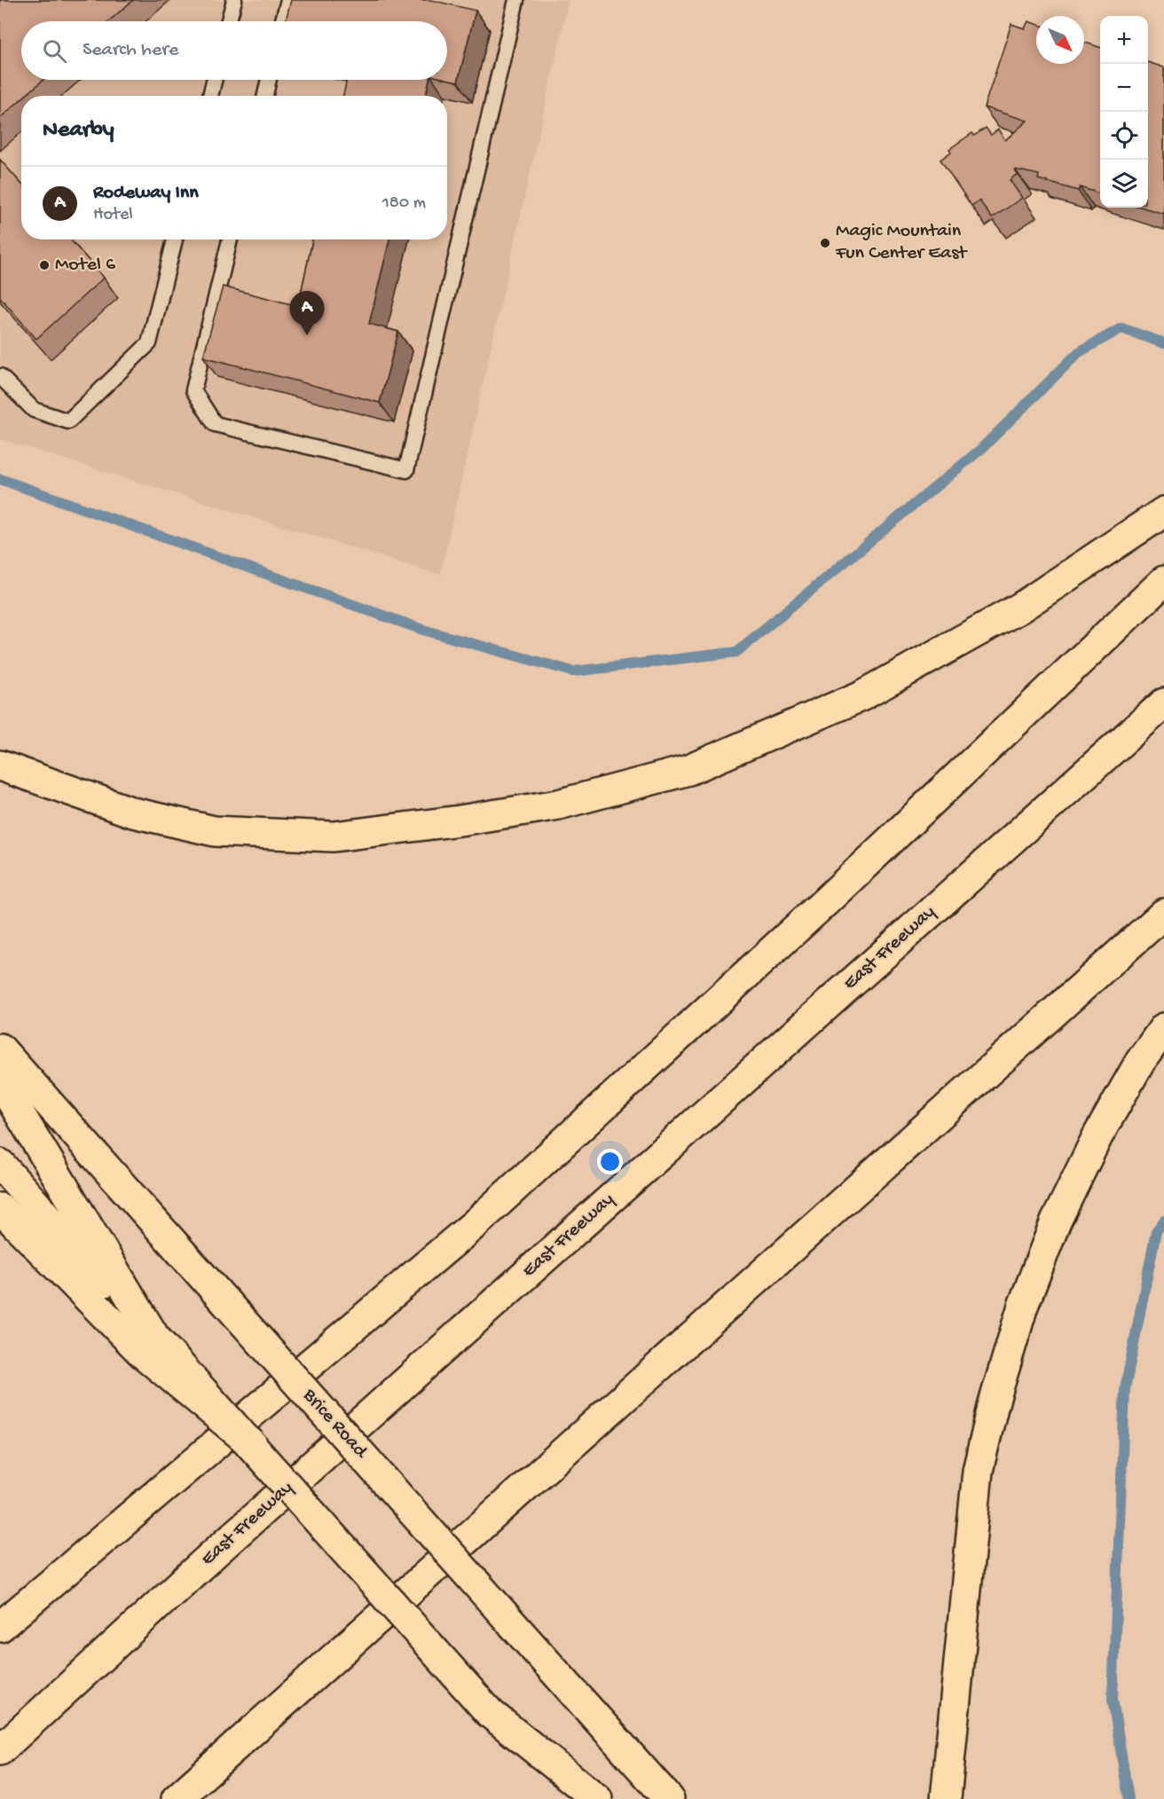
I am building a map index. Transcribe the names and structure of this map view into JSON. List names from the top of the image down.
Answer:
{
  "streets": {
    "main road": ["East Freeway", "Brice Road"]
  },
  "places": ["Magic Mountain Fun Center East", "Motel 6"],
  "north": "bottom right",
  "page": {
    "map_buttons": ["+", "−"],
    "search": "Search here",
    "heading": "Nearby",
    "list": [
      {
        "mark": "A",
        "name": "Rodeway Inn",
        "note": "Hotel",
        "value": "180 m"
      }
    ],
    "pins": "A"
  }
}
